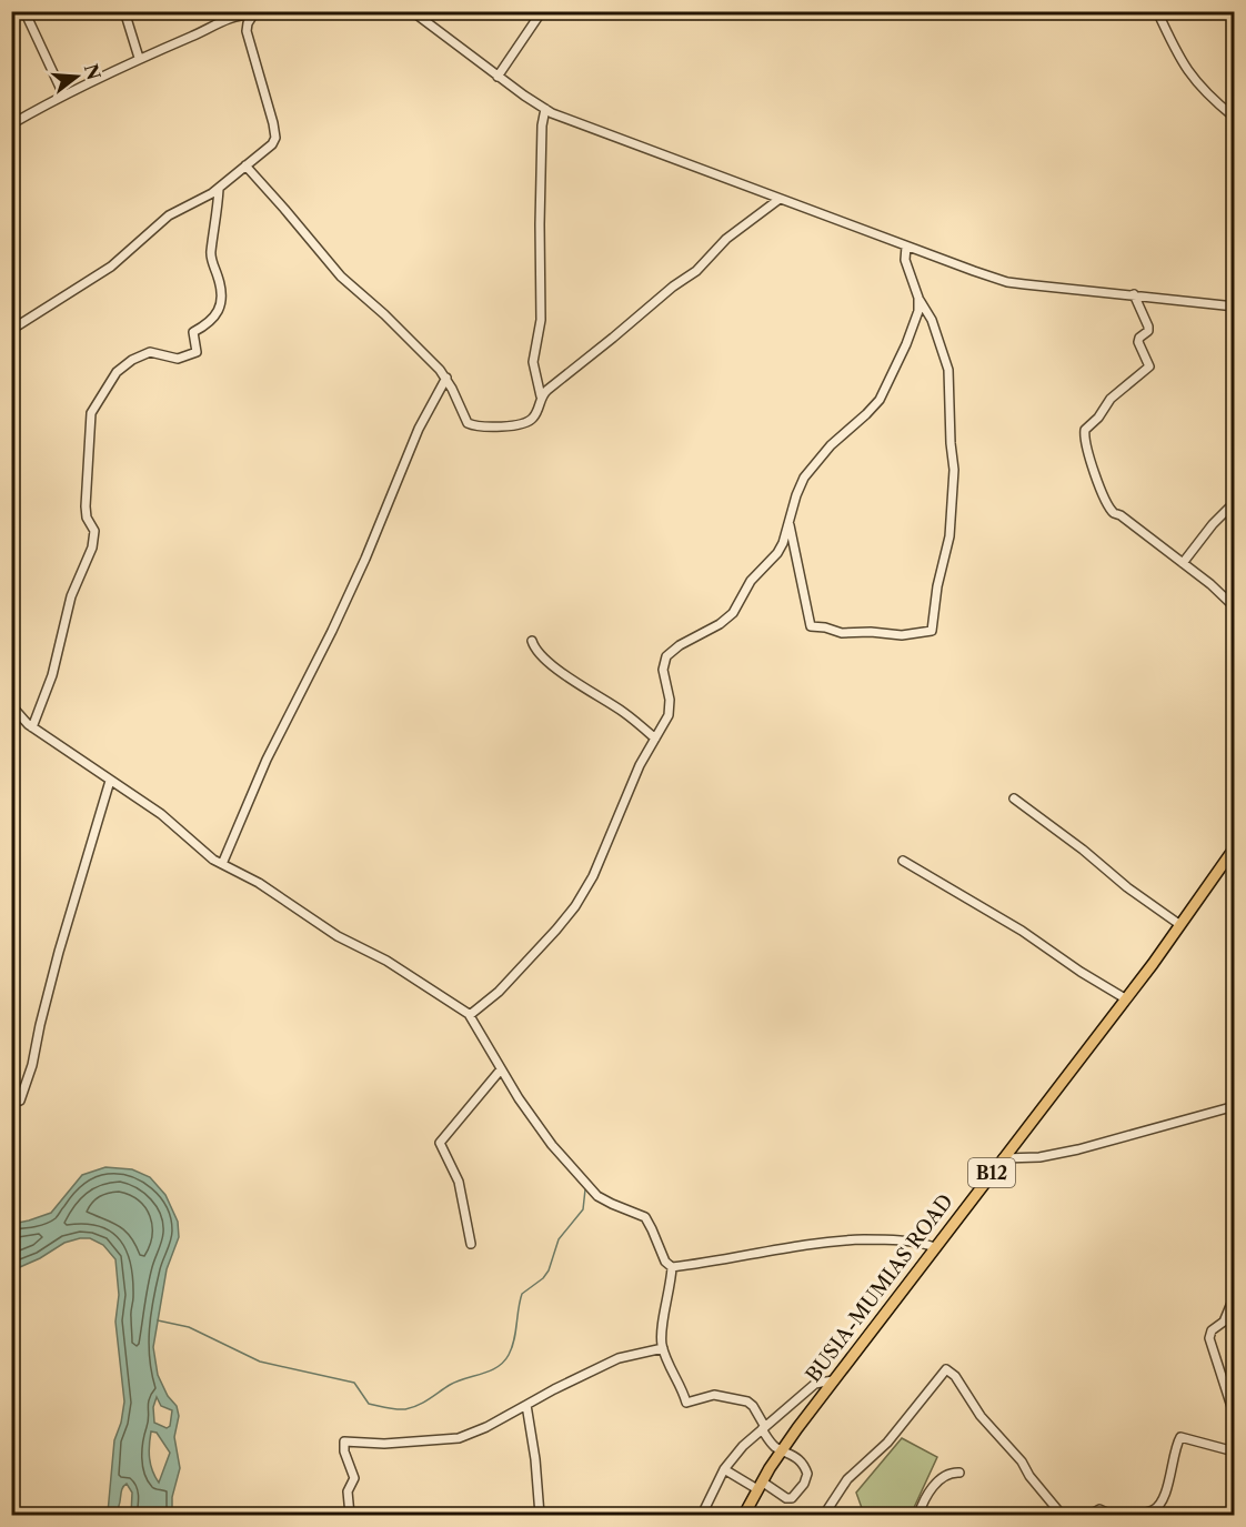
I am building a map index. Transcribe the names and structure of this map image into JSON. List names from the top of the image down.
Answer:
{
  "streets": {
    "highway": ["B12", "BUSIA-MUMIAS ROAD"]
  },
  "north": "right"
}
